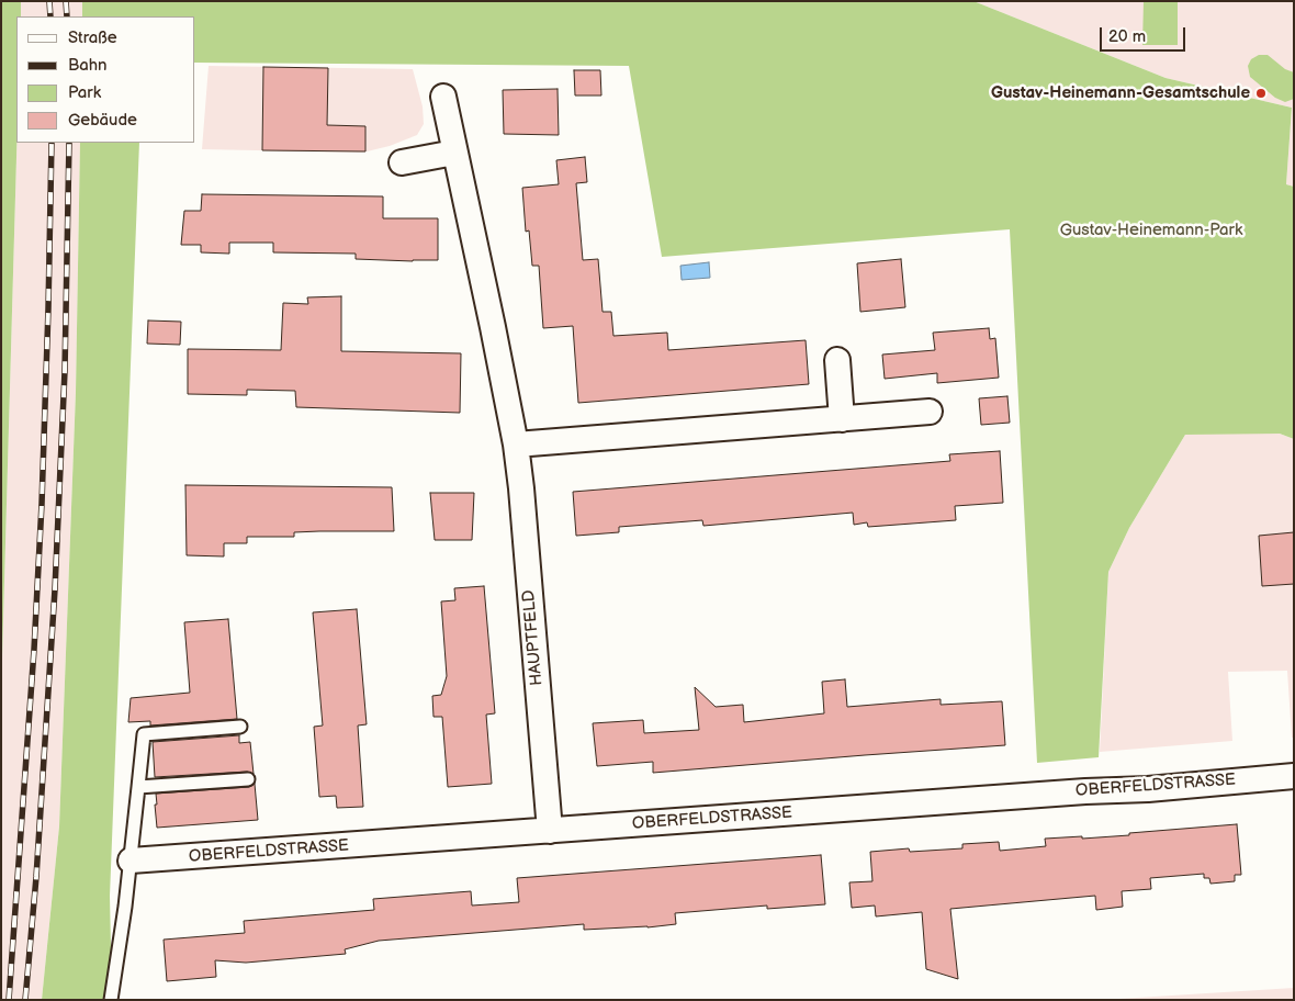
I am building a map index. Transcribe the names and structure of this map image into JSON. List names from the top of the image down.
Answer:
{
  "streets": {
    "street": ["HAUPTFELD", "OBERFELDSTRASSE"]
  },
  "crossings": [
    ["HAUPTFELD", "OBERFELDSTRASSE"]
  ],
  "parks": ["Gustav-Heinemann-Park"],
  "places": ["Gustav-Heinemann-Gesamtschule"],
  "legend": [
    "Straße",
    "Bahn",
    "Park",
    "Gebäude"
  ],
  "scale_bar": "20 m"
}
